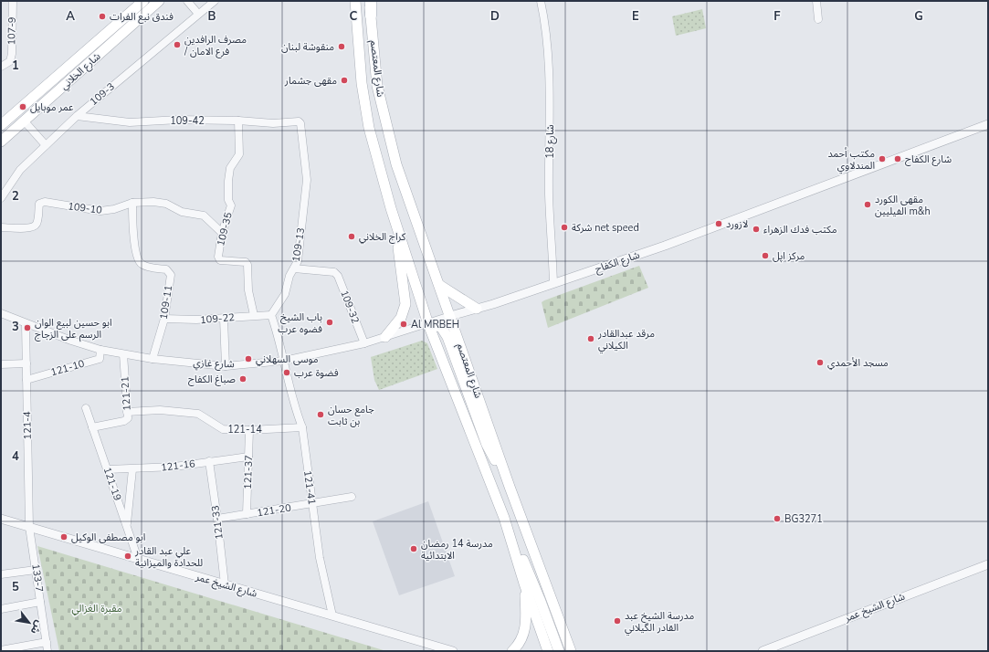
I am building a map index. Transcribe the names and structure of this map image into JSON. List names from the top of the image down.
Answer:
{
  "streets": {
    "main road": ["شارع المعتصم", "شارع الخلاني"],
    "street": [
      "107-9",
      "109-3",
      "109-42",
      "شارع 18",
      "109-10",
      "109-35",
      "109-13",
      "شارع الكفاح",
      "109-11",
      "109-32",
      "109-22",
      "شارع غازي",
      "121-10",
      "121-21",
      "121-4",
      "121-14",
      "121-16",
      "121-37",
      "121-19",
      "121-41",
      "121-20",
      "121-33",
      "133-7",
      "شارع الشيخ عمر"
    ]
  },
  "crossings": [
    ["شارع المعتصم", "شارع الكفاح"],
    ["شارع المعتصم", "شارع غازي"],
    ["109-3", "109-42"],
    ["109-42", "109-35"],
    ["109-42", "109-13"],
    ["شارع 18", "شارع الكفاح"],
    ["109-10", "109-35"],
    ["109-10", "109-11"],
    ["109-35", "109-22"],
    ["109-13", "109-32"],
    ["109-13", "109-22"],
    ["شارع الكفاح", "شارع غازي"],
    ["109-11", "109-22"],
    ["109-11", "شارع غازي"],
    ["109-32", "شارع غازي"],
    ["شارع غازي", "121-10"],
    ["شارع غازي", "121-21"],
    ["شارع غازي", "121-4"],
    ["شارع غازي", "121-41"],
    ["121-10", "121-4"],
    ["121-21", "121-14"],
    ["121-21", "121-19"],
    ["121-4", "133-7"],
    ["121-4", "شارع الشيخ عمر"],
    ["121-14", "121-37"],
    ["121-14", "121-41"],
    ["121-16", "121-37"],
    ["121-16", "121-19"],
    ["121-16", "121-33"],
    ["121-37", "121-20"],
    ["121-19", "شارع الشيخ عمر"],
    ["121-41", "121-20"],
    ["121-41", "شارع الشيخ عمر"],
    ["121-20", "121-33"],
    ["121-33", "شارع الشيخ عمر"],
    ["133-7", "شارع الشيخ عمر"]
  ],
  "parks": ["مقبرة الغزالي"],
  "places": [
    "فندق نبع الفرات",
    "مصرف الرافدين / فرع الامان",
    "منقوشة لبنان",
    "مقهى جشمار",
    "عمر موبايل",
    "مكتب أحمد المندلاوي",
    "شارع الكفاح",
    "مقهى الكورد الفيليين m&h",
    "لازورد",
    "شركة net speed",
    "مكتب فدك الزهراء",
    "كراج الخلاني",
    "مركز اپل",
    "باب الشيخ فضوه عرب",
    "Al MRBEH",
    "ابو حسين لبيع الوان الرسم على الزجاج",
    "مرقد عبدالقادر الكيلاني",
    "موسى السهلاني",
    "مسجد الأحمدي",
    "فضوة عرب",
    "صباغ الكفاح",
    "جامع حسان بن ثابت",
    "BG3271",
    "ابو مصطفى الوكيل",
    "مدرسة 14 رمضان الابتدائية",
    "علي عبد القادر للحدادة والميزانية",
    "مدرسة الشيخ عبد القادر الگيلاني"
  ],
  "north": "bottom right",
  "grid": {
    "columns": [
      "A",
      "B",
      "C",
      "D",
      "E",
      "F",
      "G"
    ],
    "rows": [
      "1",
      "2",
      "3",
      "4",
      "5"
    ]
  }
}
